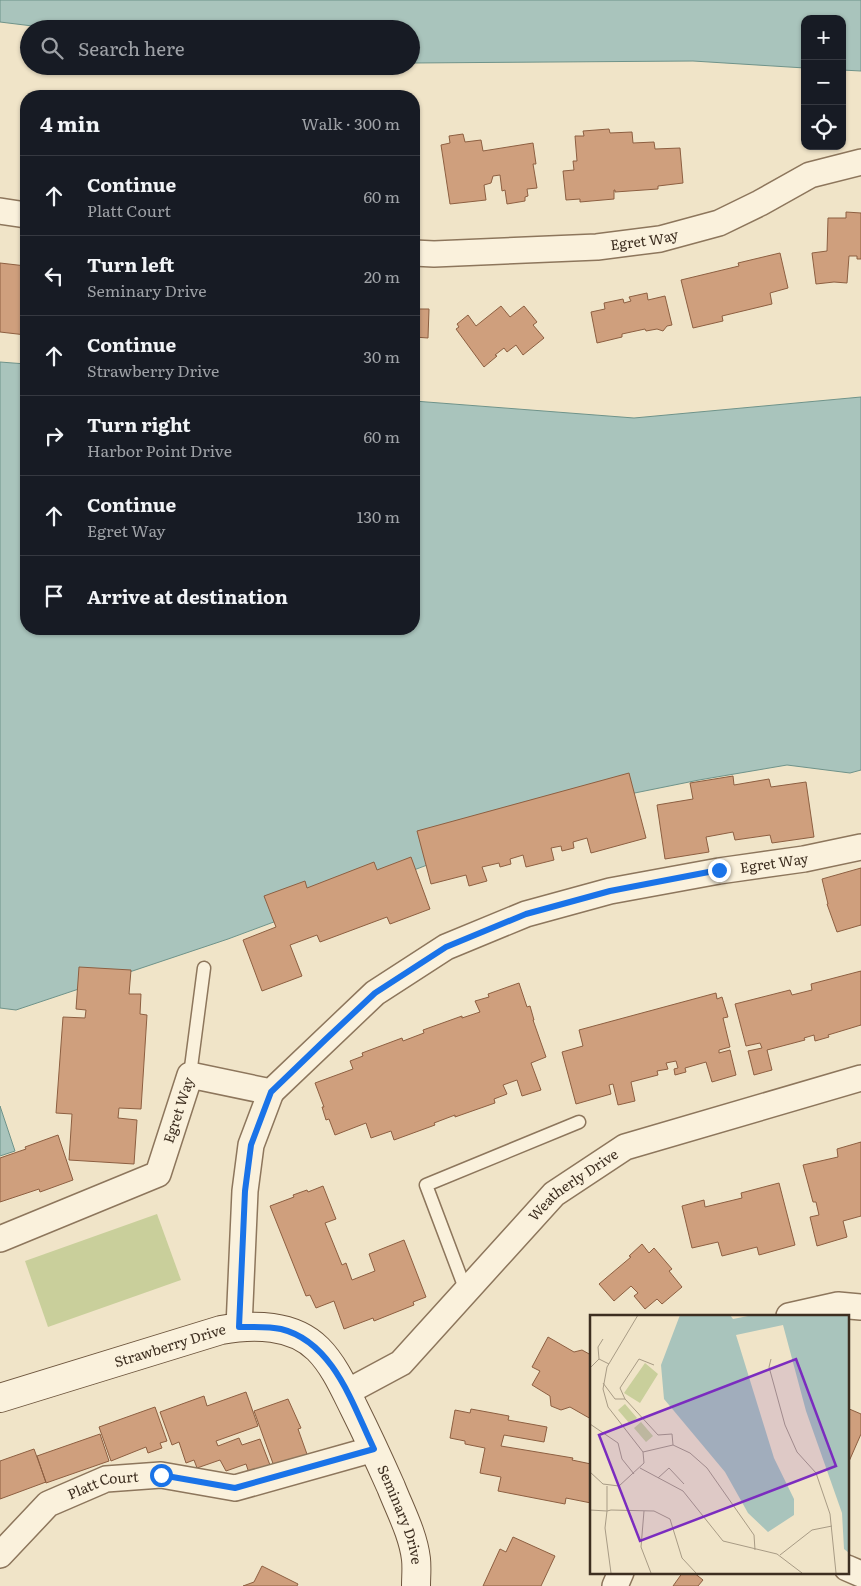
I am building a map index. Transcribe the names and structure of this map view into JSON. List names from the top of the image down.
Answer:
{
  "streets": {
    "street": [
      "Egret Way",
      "Weatherly Drive",
      "Strawberry Drive",
      "Platt Court",
      "Seminary Drive"
    ]
  },
  "crossings": [
    ["Weatherly Drive", "Strawberry Drive"],
    ["Weatherly Drive", "Seminary Drive"],
    ["Strawberry Drive", "Seminary Drive"],
    ["Platt Court", "Seminary Drive"]
  ],
  "page": {
    "map_buttons": ["+", "−"],
    "search": "Search here",
    "heading": ["4 min", "Walk · 300 m"],
    "list": [
      ["Continue", "Platt Court", "60 m"],
      ["Turn left", "Seminary Drive", "20 m"],
      ["Continue", "Strawberry Drive", "30 m"],
      ["Turn right", "Harbor Point Drive", "60 m"],
      ["Continue", "Egret Way", "130 m"],
      "Arrive at destination"
    ]
  }
}
